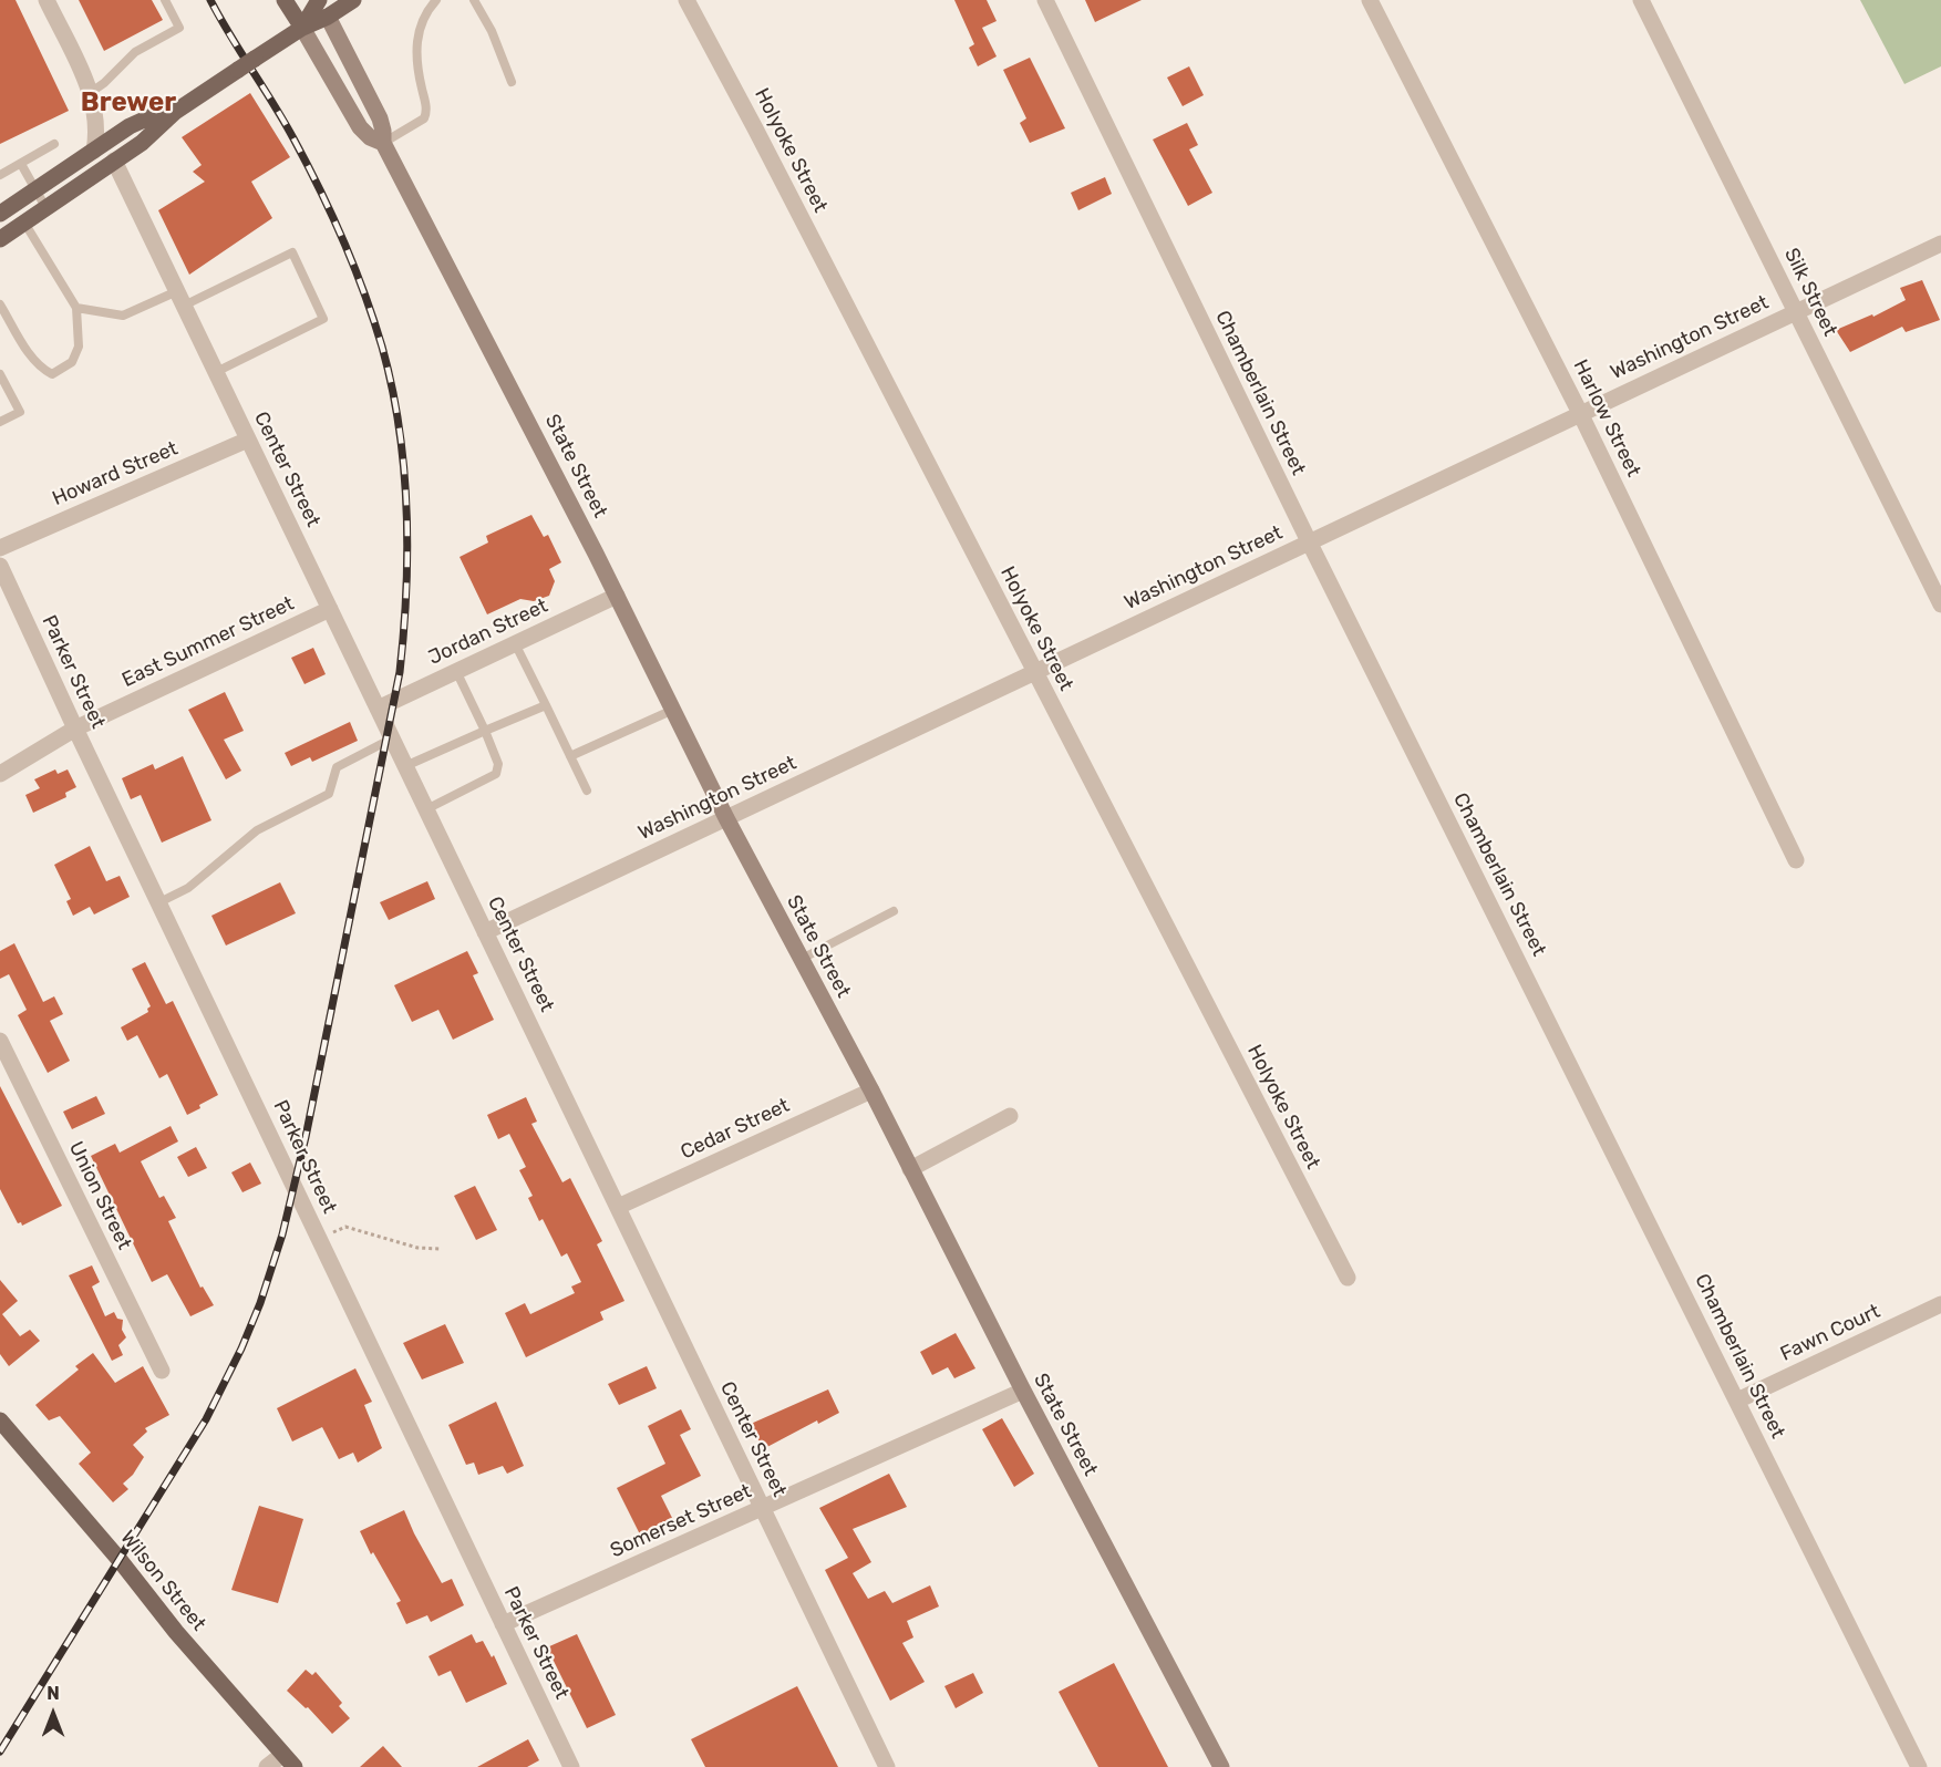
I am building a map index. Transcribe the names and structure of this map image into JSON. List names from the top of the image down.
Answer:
{
  "streets": {
    "main road": ["State Street", "Wilson Street"],
    "street": [
      "Holyoke Street",
      "Silk Street",
      "Washington Street",
      "Chamberlain Street",
      "Harlow Street",
      "Center Street",
      "Howard Street",
      "Jordan Street",
      "East Summer Street",
      "Parker Street",
      "Cedar Street",
      "Union Street",
      "Fawn Court",
      "Somerset Street"
    ]
  },
  "crossings": [
    ["Holyoke Street", "Washington Street"],
    ["Silk Street", "Washington Street"],
    ["Washington Street", "Chamberlain Street"],
    ["Washington Street", "Harlow Street"],
    ["Washington Street", "State Street"],
    ["Washington Street", "Center Street"],
    ["Chamberlain Street", "Fawn Court"],
    ["State Street", "Jordan Street"],
    ["State Street", "Cedar Street"],
    ["State Street", "Somerset Street"],
    ["Center Street", "Howard Street"],
    ["Center Street", "Jordan Street"],
    ["Center Street", "East Summer Street"],
    ["Center Street", "Cedar Street"],
    ["Center Street", "Somerset Street"],
    ["East Summer Street", "Parker Street"],
    ["Parker Street", "Somerset Street"]
  ],
  "districts": ["Brewer"],
  "north": "top"
}
